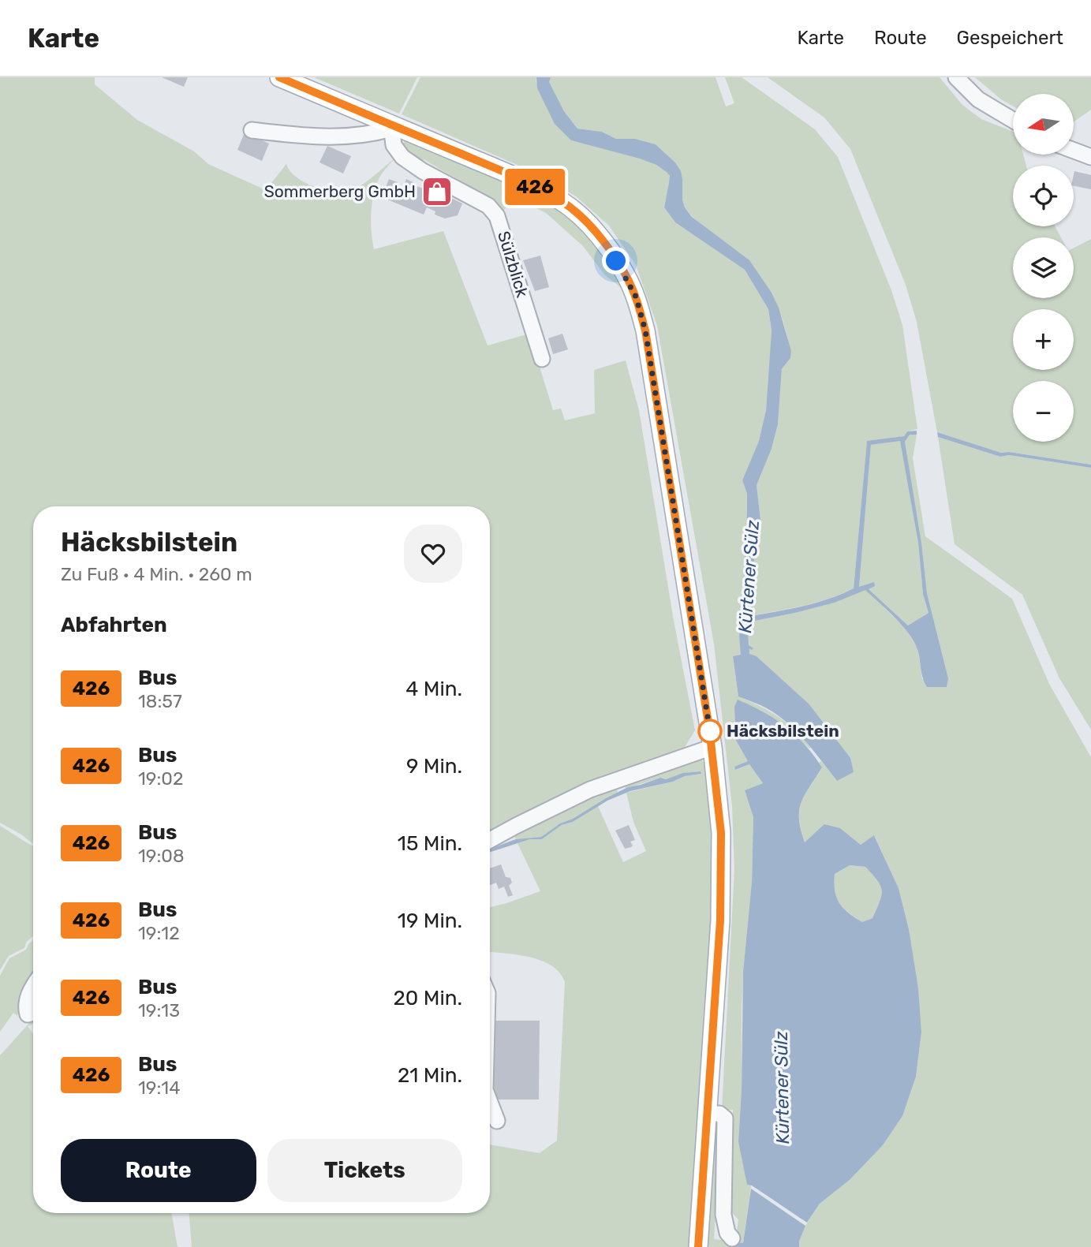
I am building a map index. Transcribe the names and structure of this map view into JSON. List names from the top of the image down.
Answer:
{
  "streets": {
    "street": ["Sülzblick"]
  },
  "water": ["Kürtener Sülz"],
  "places": {
    "shop": ["Sommerberg GmbH"],
    "other": ["Häcksbilstein"]
  },
  "lines": ["bus line 426"],
  "north": "left",
  "page": {
    "header": "Karte",
    "nav": ["Karte", "Route", "Gespeichert"],
    "on_map": "426",
    "map_buttons": ["+", "−"],
    "heading": [
      ["Häcksbilstein", "Zu Fuß · 4 Min. · 260 m"],
      "Abfahrten"
    ],
    "list": [
      {
        "mark": "426",
        "name": "Bus",
        "note": "18:57",
        "value": "4 Min."
      },
      {
        "mark": "426",
        "name": "Bus",
        "note": "19:02",
        "value": "9 Min."
      },
      {
        "mark": "426",
        "name": "Bus",
        "note": "19:08",
        "value": "15 Min."
      },
      {
        "mark": "426",
        "name": "Bus",
        "note": "19:12",
        "value": "19 Min."
      },
      {
        "mark": "426",
        "name": "Bus",
        "note": "19:13",
        "value": "20 Min."
      },
      {
        "mark": "426",
        "name": "Bus",
        "note": "19:14",
        "value": "21 Min."
      }
    ],
    "buttons": ["Route", "Tickets"]
  }
}
